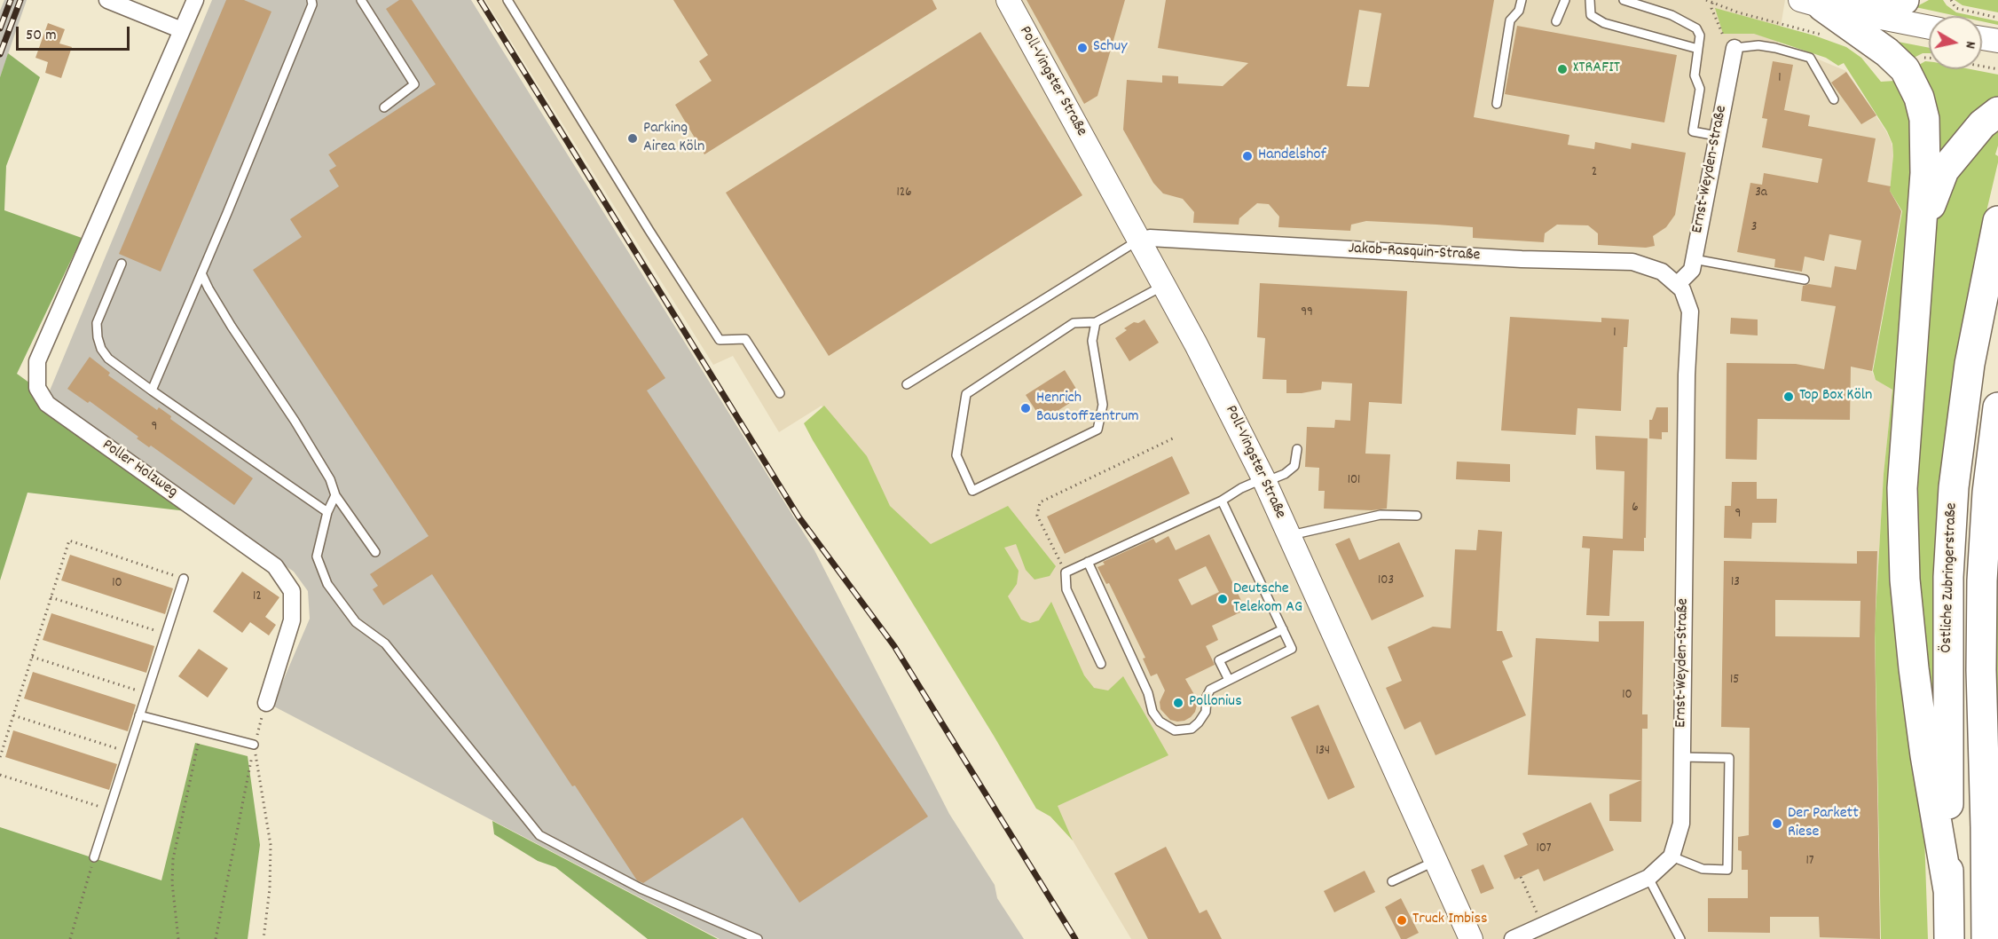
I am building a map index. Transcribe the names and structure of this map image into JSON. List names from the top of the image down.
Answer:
{
  "streets": {
    "highway": ["Östliche Zubringerstraße"],
    "street": [
      "Poll-Vingster Straße",
      "Ernst-Weyden-Straße",
      "Jakob-Rasquin-Straße",
      "Poller Holzweg"
    ]
  },
  "crossings": [
    ["Poll-Vingster Straße", "Jakob-Rasquin-Straße"],
    ["Ernst-Weyden-Straße", "Jakob-Rasquin-Straße"]
  ],
  "places": [
    "Schuy",
    "XTRAFIT",
    "Parking Airea Köln",
    "Handelshof",
    "Top Box Köln",
    "Henrich Baustoffzentrum",
    "Deutsche Telekom AG",
    "Pollonius",
    "Der Parkett Riese",
    "Truck Imbiss"
  ],
  "house_numbers": [
    "1",
    "2",
    "126",
    "3a",
    "3",
    "99",
    "1",
    "9",
    "101",
    "6",
    "9",
    "103",
    "13",
    "10",
    "12",
    "15",
    "10",
    "134",
    "107",
    "17"
  ],
  "scale_bar": "50 m",
  "north": "right"
}
